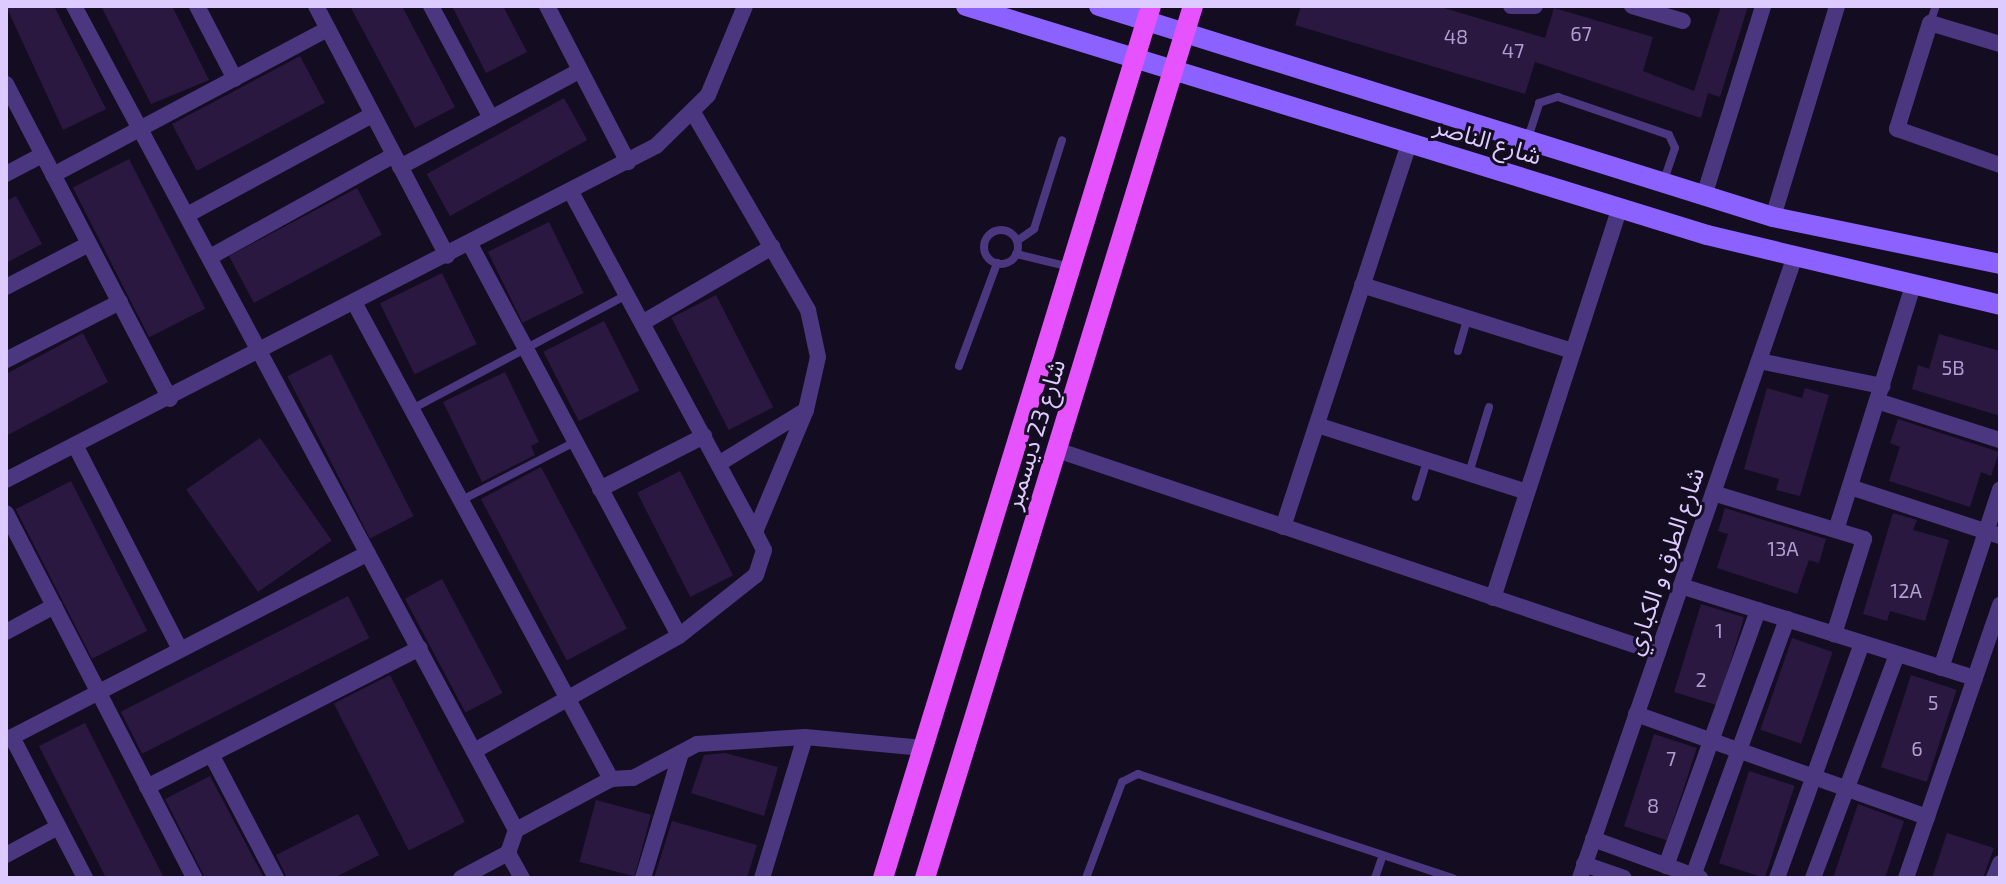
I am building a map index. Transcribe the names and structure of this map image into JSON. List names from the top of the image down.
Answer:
{
  "streets": {
    "main road": ["شارع 23 ديسمبر"],
    "street": ["شارع الناصر", "شارع الطرق و الكباري"]
  },
  "crossings": [
    ["شارع الناصر", "شارع 23 ديسمبر"],
    ["شارع الناصر", "شارع الطرق و الكباري"]
  ],
  "house_numbers": [
    "67",
    "48",
    "47",
    "5B",
    "13A",
    "12A",
    "1",
    "2",
    "5",
    "6",
    "7",
    "8"
  ]
}
